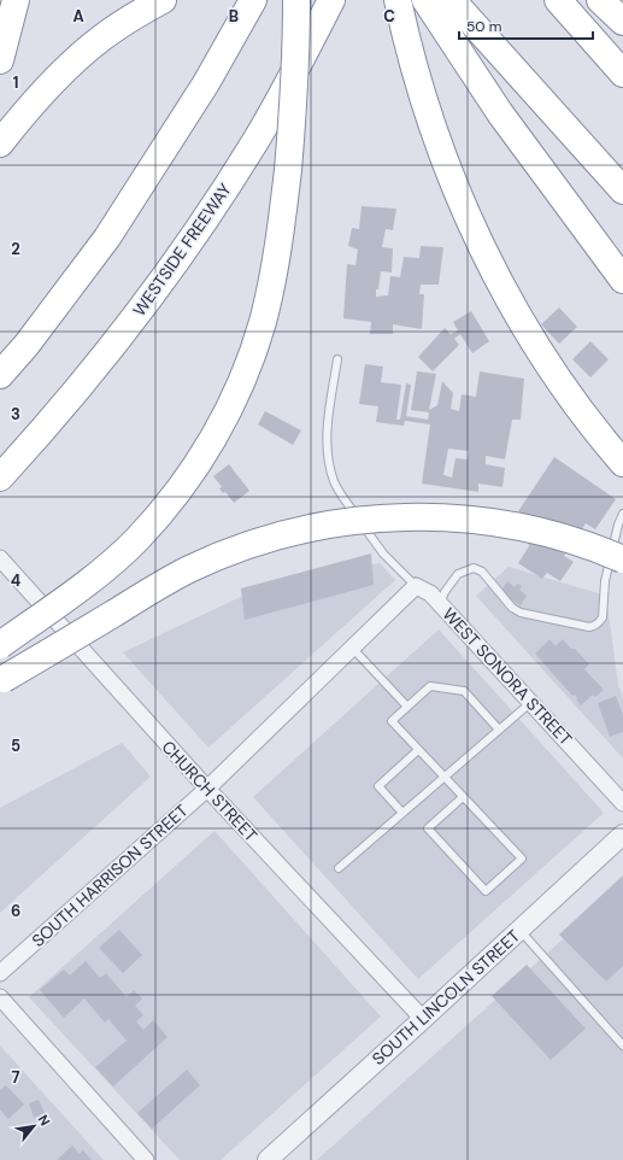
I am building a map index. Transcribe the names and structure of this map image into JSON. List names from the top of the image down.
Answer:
{
  "streets": {
    "highway": ["WESTSIDE FREEWAY"],
    "street": [
      "WEST SONORA STREET",
      "CHURCH STREET",
      "SOUTH HARRISON STREET",
      "SOUTH LINCOLN STREET"
    ]
  },
  "crossings": [
    ["WEST SONORA STREET", "SOUTH HARRISON STREET"],
    ["CHURCH STREET", "SOUTH HARRISON STREET"],
    ["CHURCH STREET", "SOUTH LINCOLN STREET"]
  ],
  "scale_bar": "50 m",
  "north": "top right",
  "grid": {
    "columns": ["A", "B", "C"],
    "rows": [
      "1",
      "2",
      "3",
      "4",
      "5",
      "6",
      "7"
    ]
  }
}
